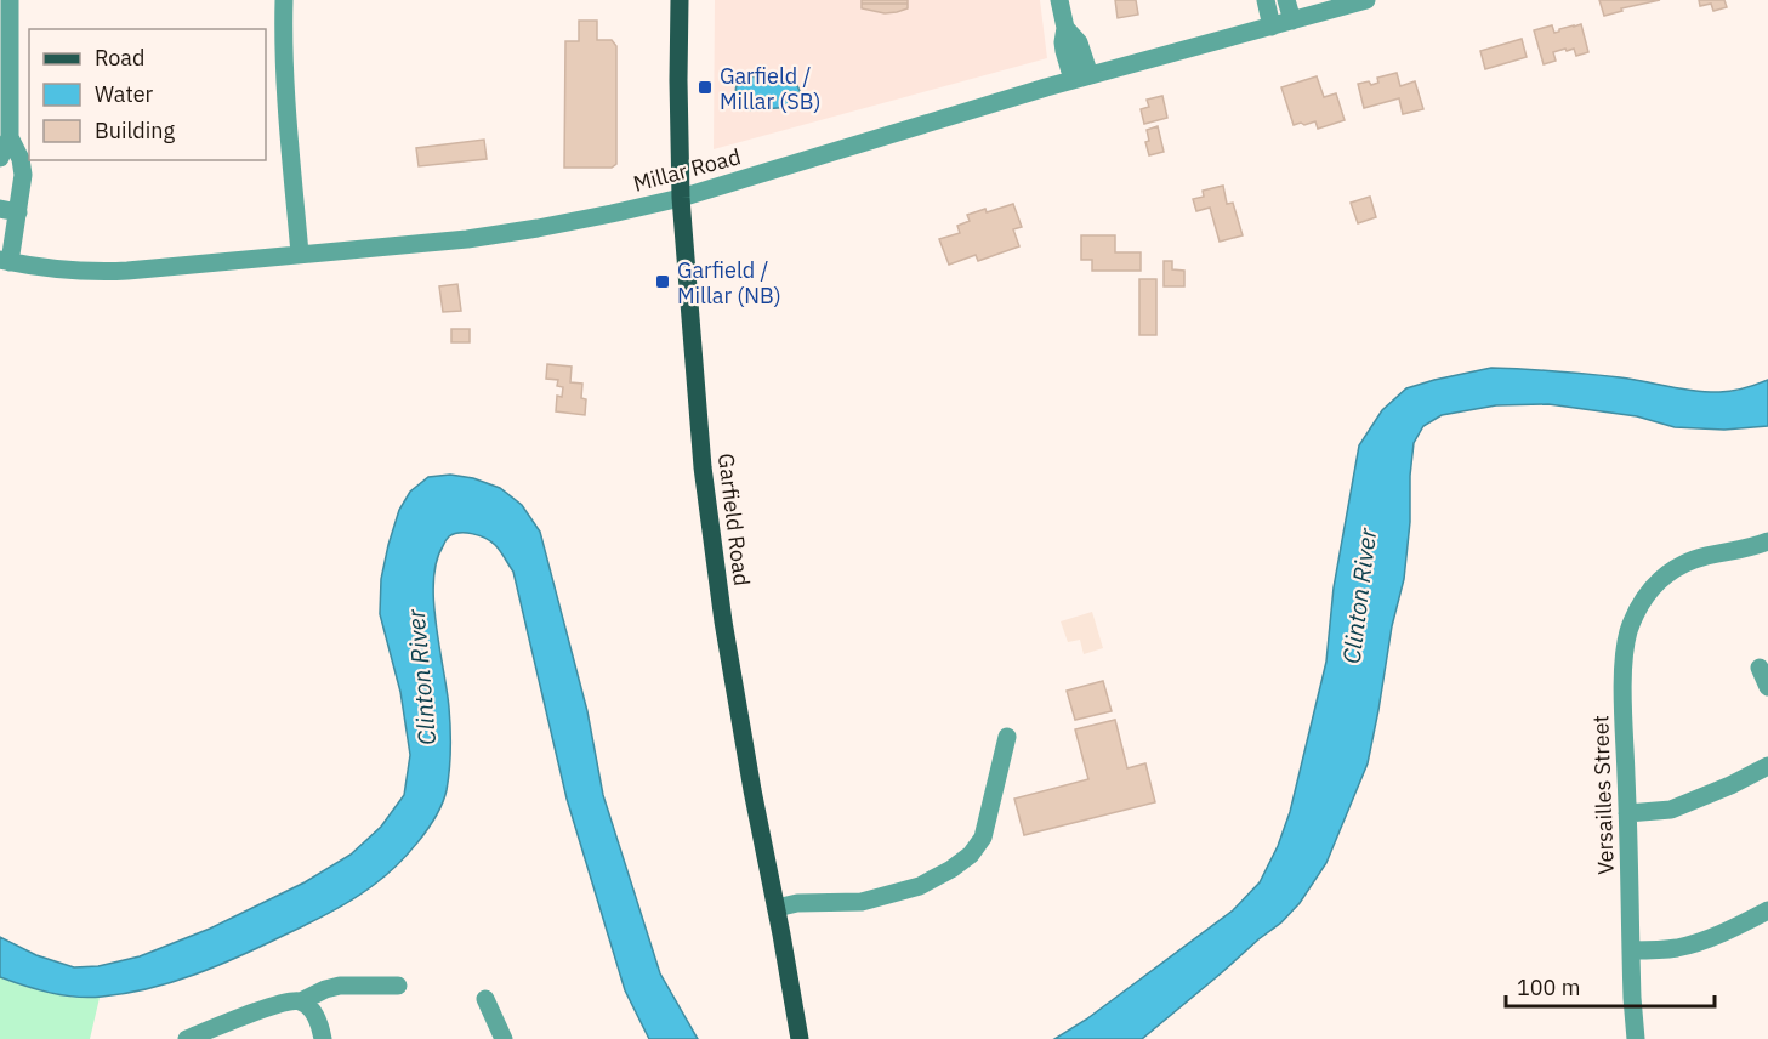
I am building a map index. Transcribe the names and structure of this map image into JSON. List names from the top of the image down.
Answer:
{
  "streets": {
    "main road": ["Garfield Road"],
    "street": ["Millar Road", "Versailles Street"]
  },
  "crossings": [
    ["Millar Road", "Garfield Road"]
  ],
  "water": ["Clinton River"],
  "places": {
    "transit": ["Garfield / Millar (SB)", "Garfield / Millar (NB)"]
  },
  "legend": ["Road", "Water", "Building"],
  "scale_bar": "100 m"
}
